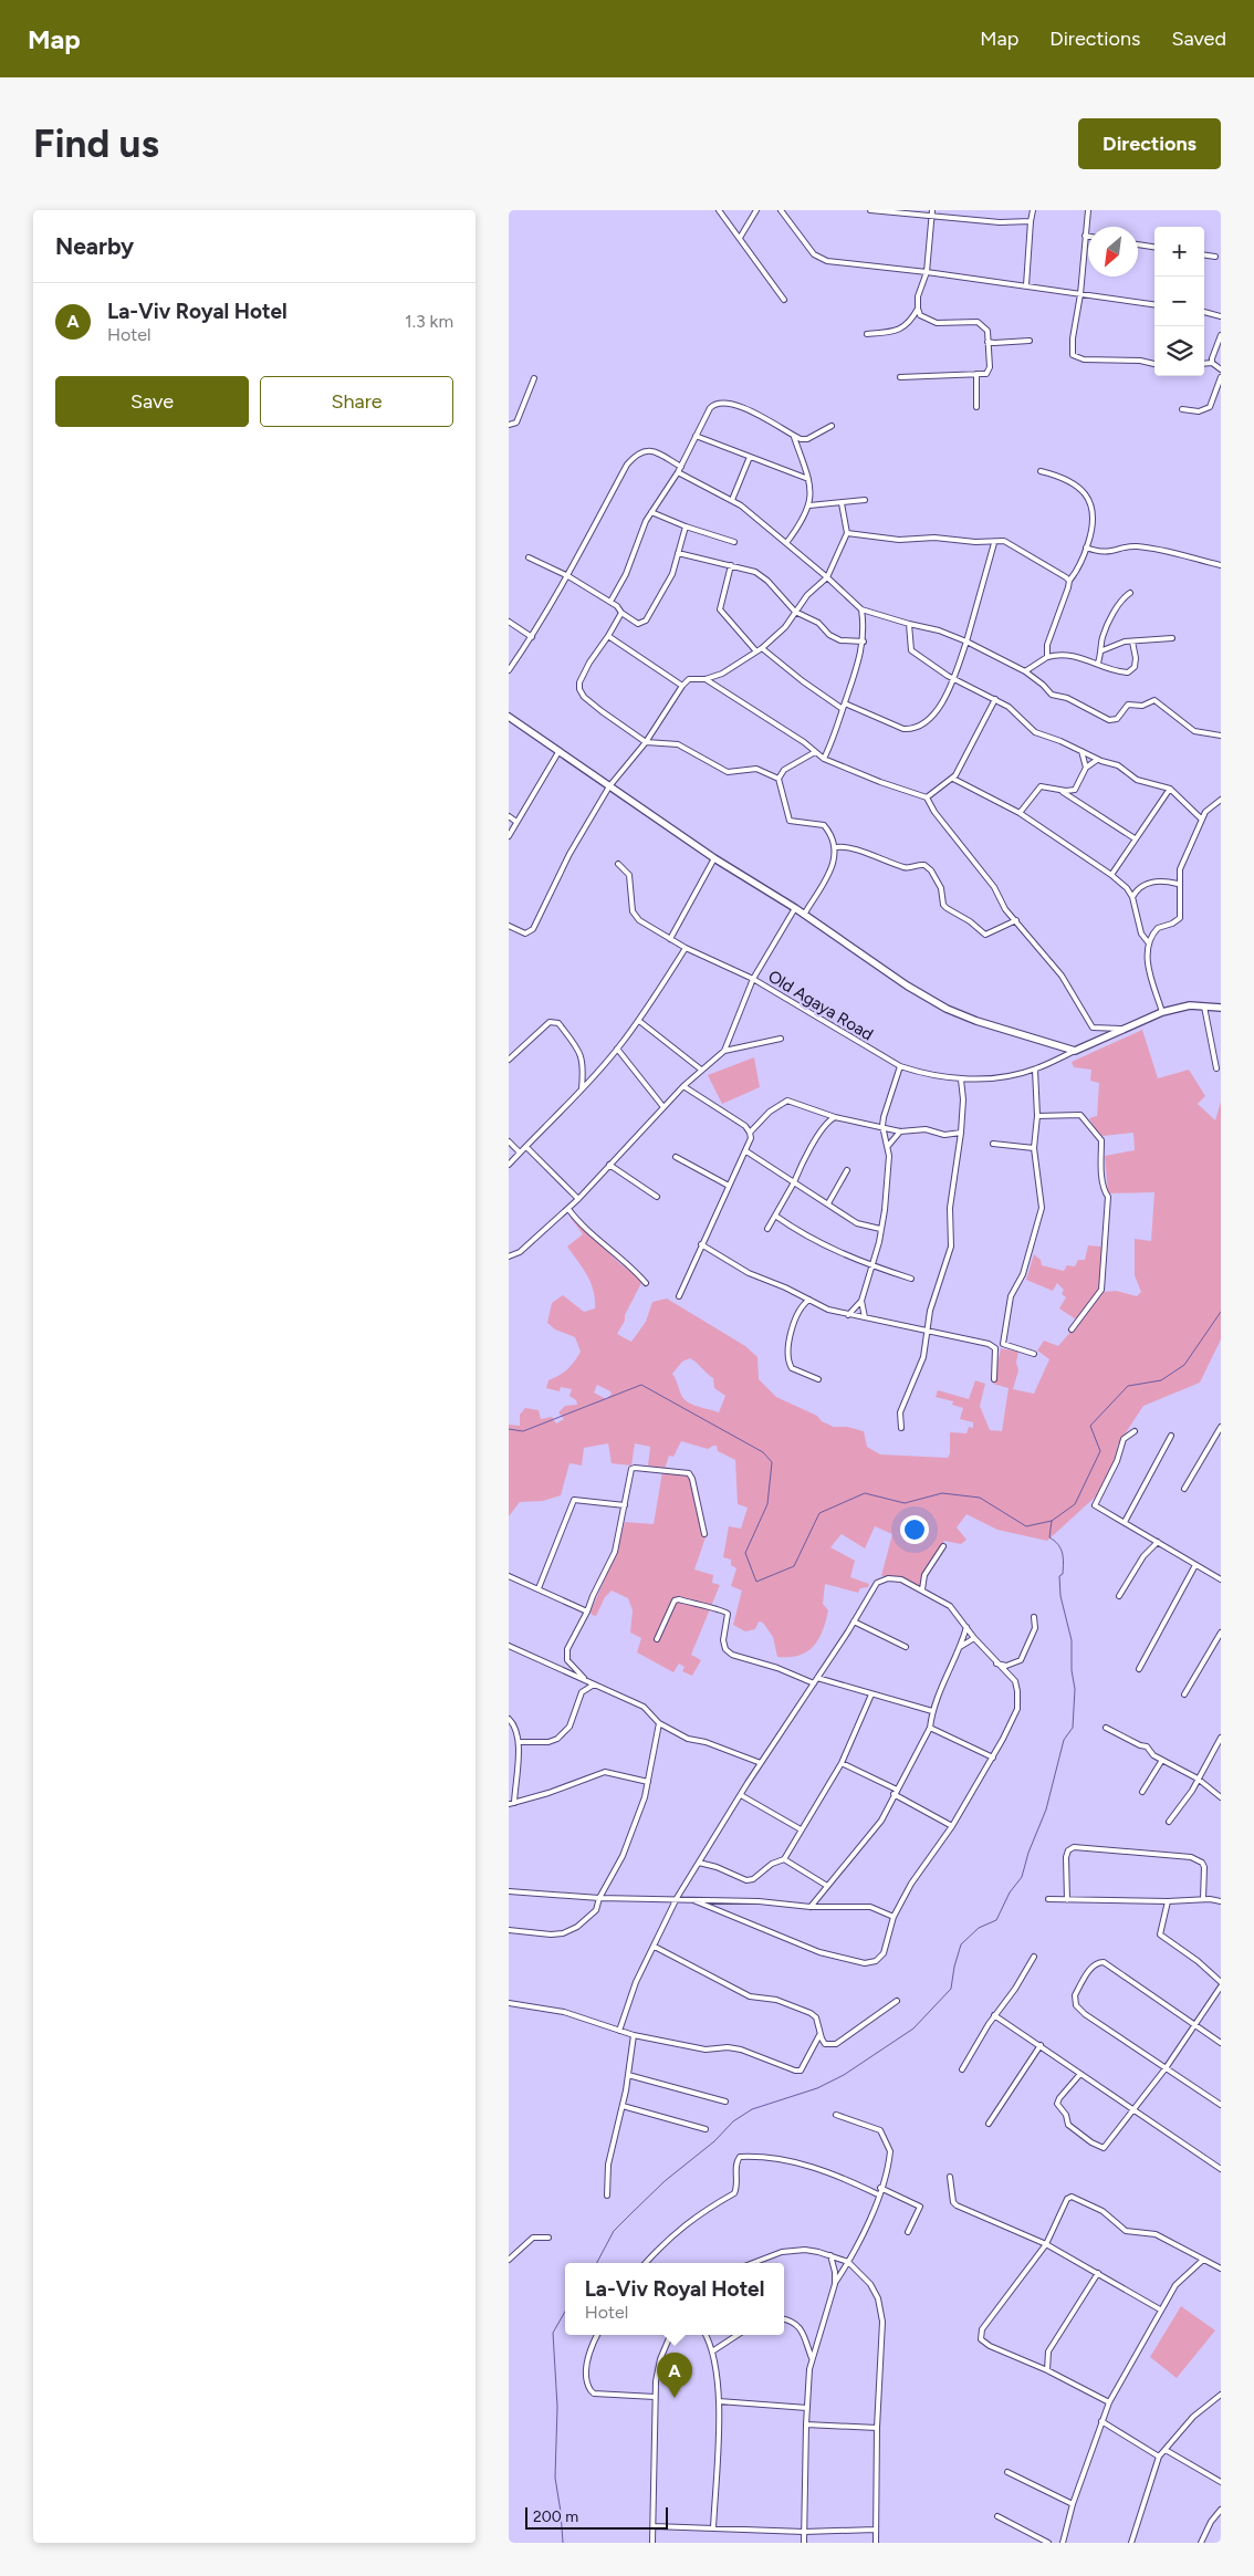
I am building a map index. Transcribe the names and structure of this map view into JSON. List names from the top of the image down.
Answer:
{
  "streets": {
    "street": ["Old Agaya Road"]
  },
  "scale_bar": "200 m",
  "north": "bottom left",
  "page": {
    "header": "Map",
    "nav": ["Map", "Directions", "Saved"],
    "buttons": [
      "Directions",
      ["Save", "Share"]
    ],
    "title": "Find us",
    "heading": "Nearby",
    "map_buttons": ["+", "−"],
    "list": [
      {
        "mark": "A",
        "name": "La-Viv Royal Hotel",
        "note": "Hotel",
        "value": "1.3 km"
      }
    ],
    "popup": ["La-Viv Royal Hotel", "Hotel"],
    "pins": "A",
    "scale": "200 m"
  }
}
